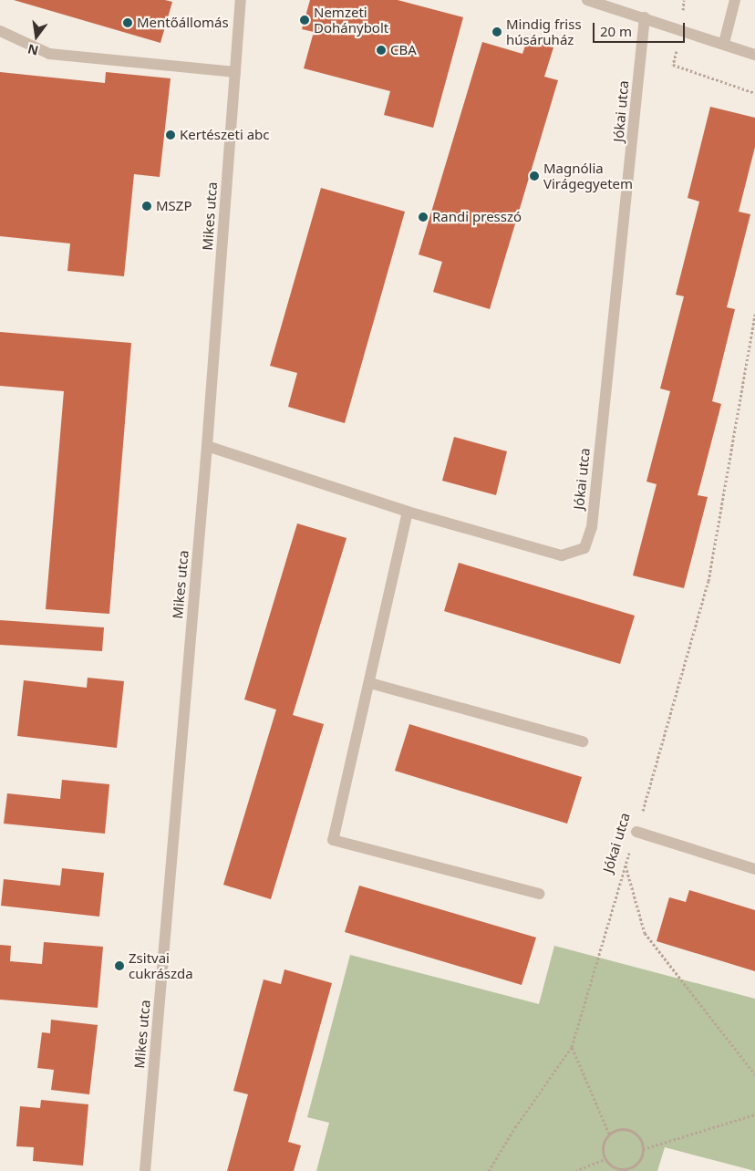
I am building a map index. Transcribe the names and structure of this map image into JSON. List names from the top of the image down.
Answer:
{
  "streets": {
    "street": ["Jókai utca", "Mikes utca"]
  },
  "crossings": [
    ["Jókai utca", "Mikes utca"]
  ],
  "places": [
    "Nemzeti Dohánybolt",
    "Mentőállomás",
    "Mindig friss húsáruház",
    "CBA",
    "Kertészeti abc",
    "Magnólia Virágegyetem",
    "MSZP",
    "Randi presszó",
    "Zsitvai cukrászda"
  ],
  "scale_bar": "20 m",
  "north": "bottom"
}
